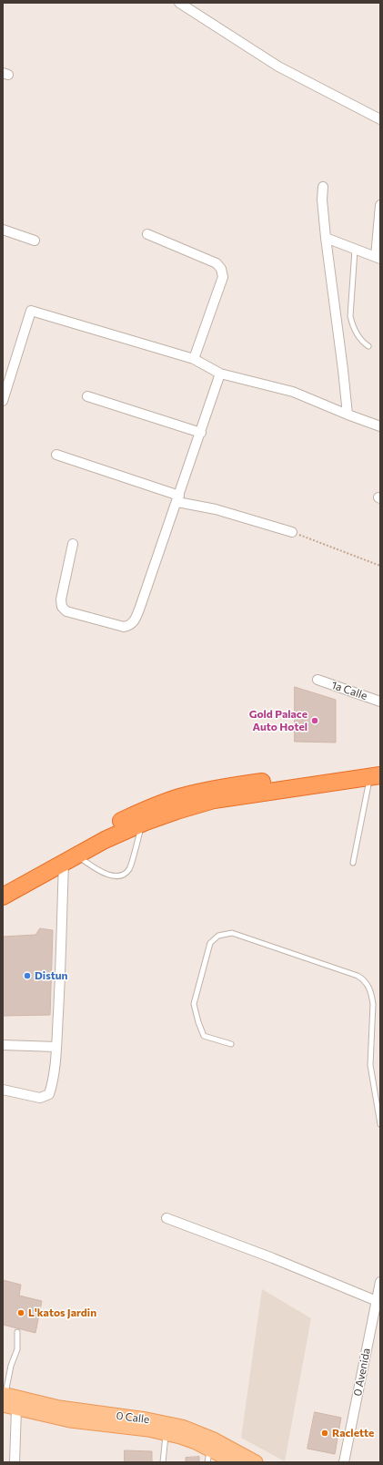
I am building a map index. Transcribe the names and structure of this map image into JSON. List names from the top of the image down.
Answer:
{
  "streets": {
    "main road": ["0 Calle"],
    "street": ["1a Calle", "0 Avenida"]
  },
  "places": [
    "Gold Palace Auto Hotel",
    "Distun",
    "L'katos Jardin",
    "Raclette"
  ]
}
